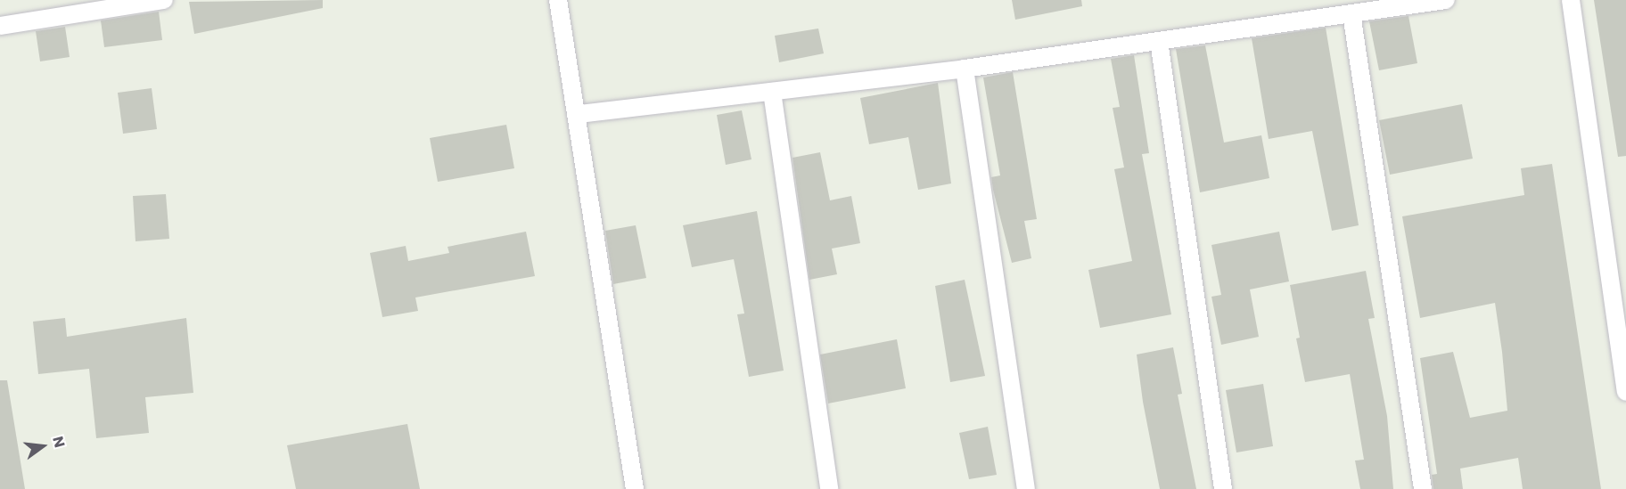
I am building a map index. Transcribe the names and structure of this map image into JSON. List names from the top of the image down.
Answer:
{
  "north": "right"
}
